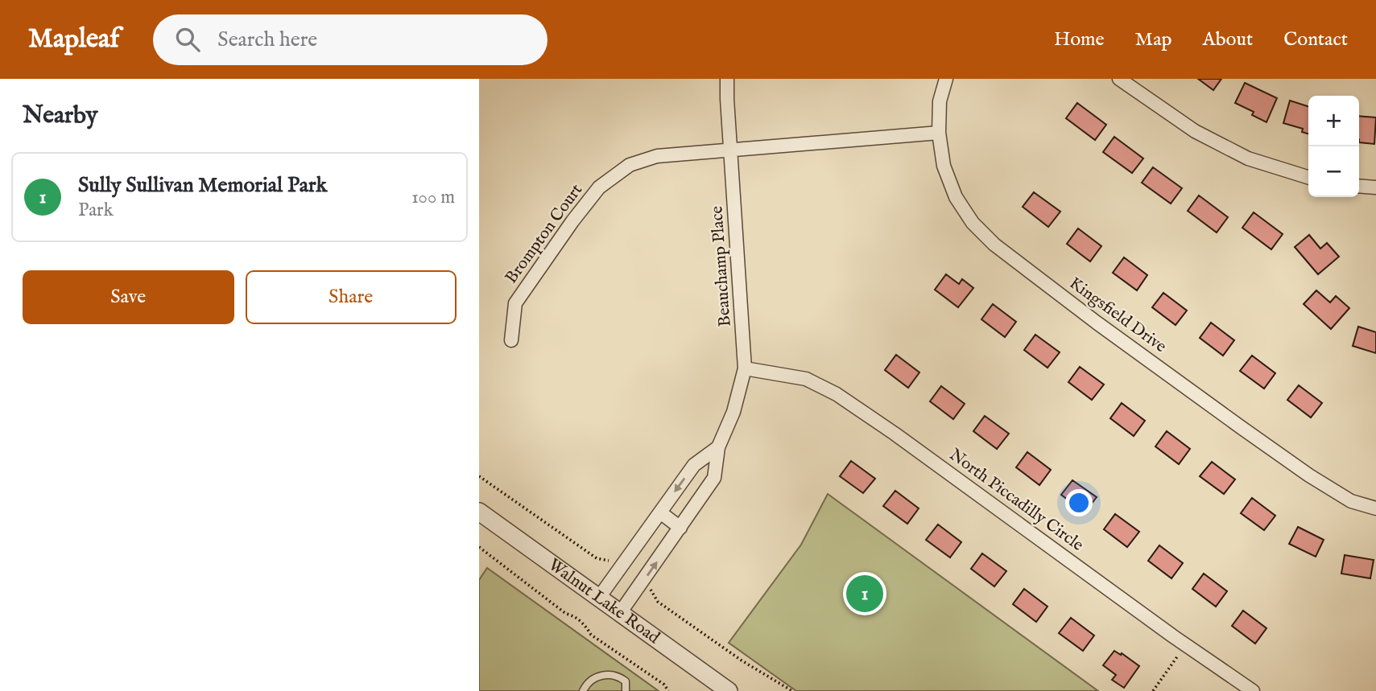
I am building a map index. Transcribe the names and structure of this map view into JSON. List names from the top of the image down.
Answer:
{
  "streets": {
    "street": [
      "Brompton Court",
      "Beauchamp Place",
      "Kingsfield Drive",
      "North Piccadilly Circle",
      "Walnut Lake Road"
    ]
  },
  "crossings": [
    ["Brompton Court", "Beauchamp Place"],
    ["Brompton Court", "Kingsfield Drive"],
    ["Beauchamp Place", "North Piccadilly Circle"],
    ["Beauchamp Place", "Walnut Lake Road"]
  ],
  "page": {
    "header": "Mapleaf",
    "search": "Search here",
    "nav": [
      "Home",
      "Map",
      "About",
      "Contact"
    ],
    "heading": "Nearby",
    "map_buttons": ["+", "−"],
    "list": [
      {
        "mark": "1",
        "name": "Sully Sullivan Memorial Park",
        "note": "Park",
        "value": "100 m"
      }
    ],
    "buttons": ["Save", "Share"],
    "pins": "1"
  }
}
